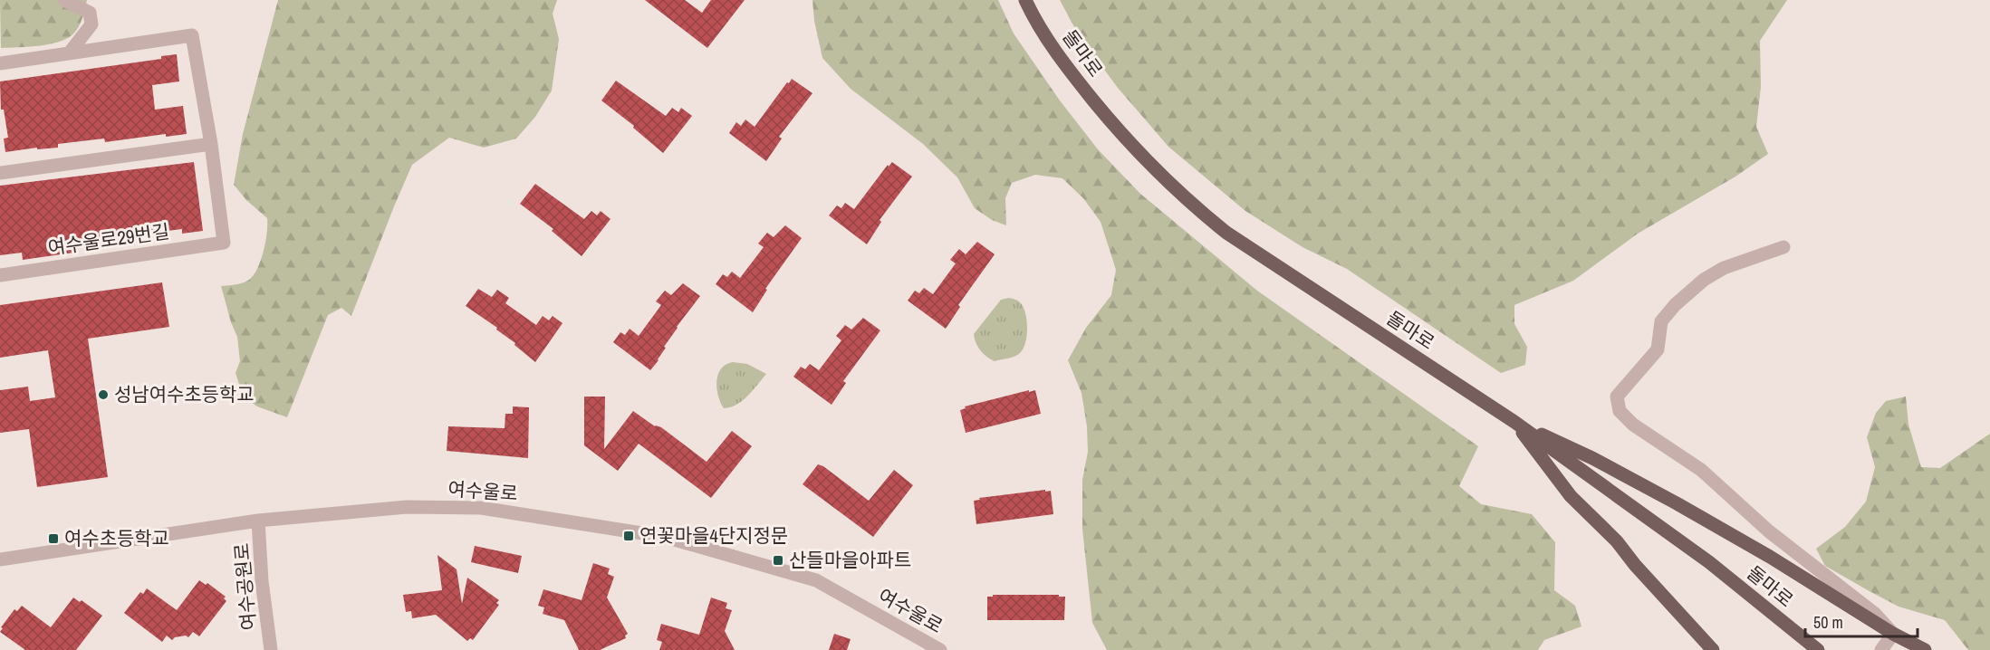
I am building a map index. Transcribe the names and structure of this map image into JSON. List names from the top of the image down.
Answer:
{
  "streets": {
    "main road": ["돌마로"],
    "street": ["여수울로29번길", "여수울로", "여수공원로"]
  },
  "crossings": [
    ["여수울로", "여수공원로"]
  ],
  "places": {
    "other": ["성남여수초등학교"],
    "transit": ["연꽃마을4단지정문", "여수초등학교", "산들마을아파트"]
  },
  "scale_bar": "50 m"
}
